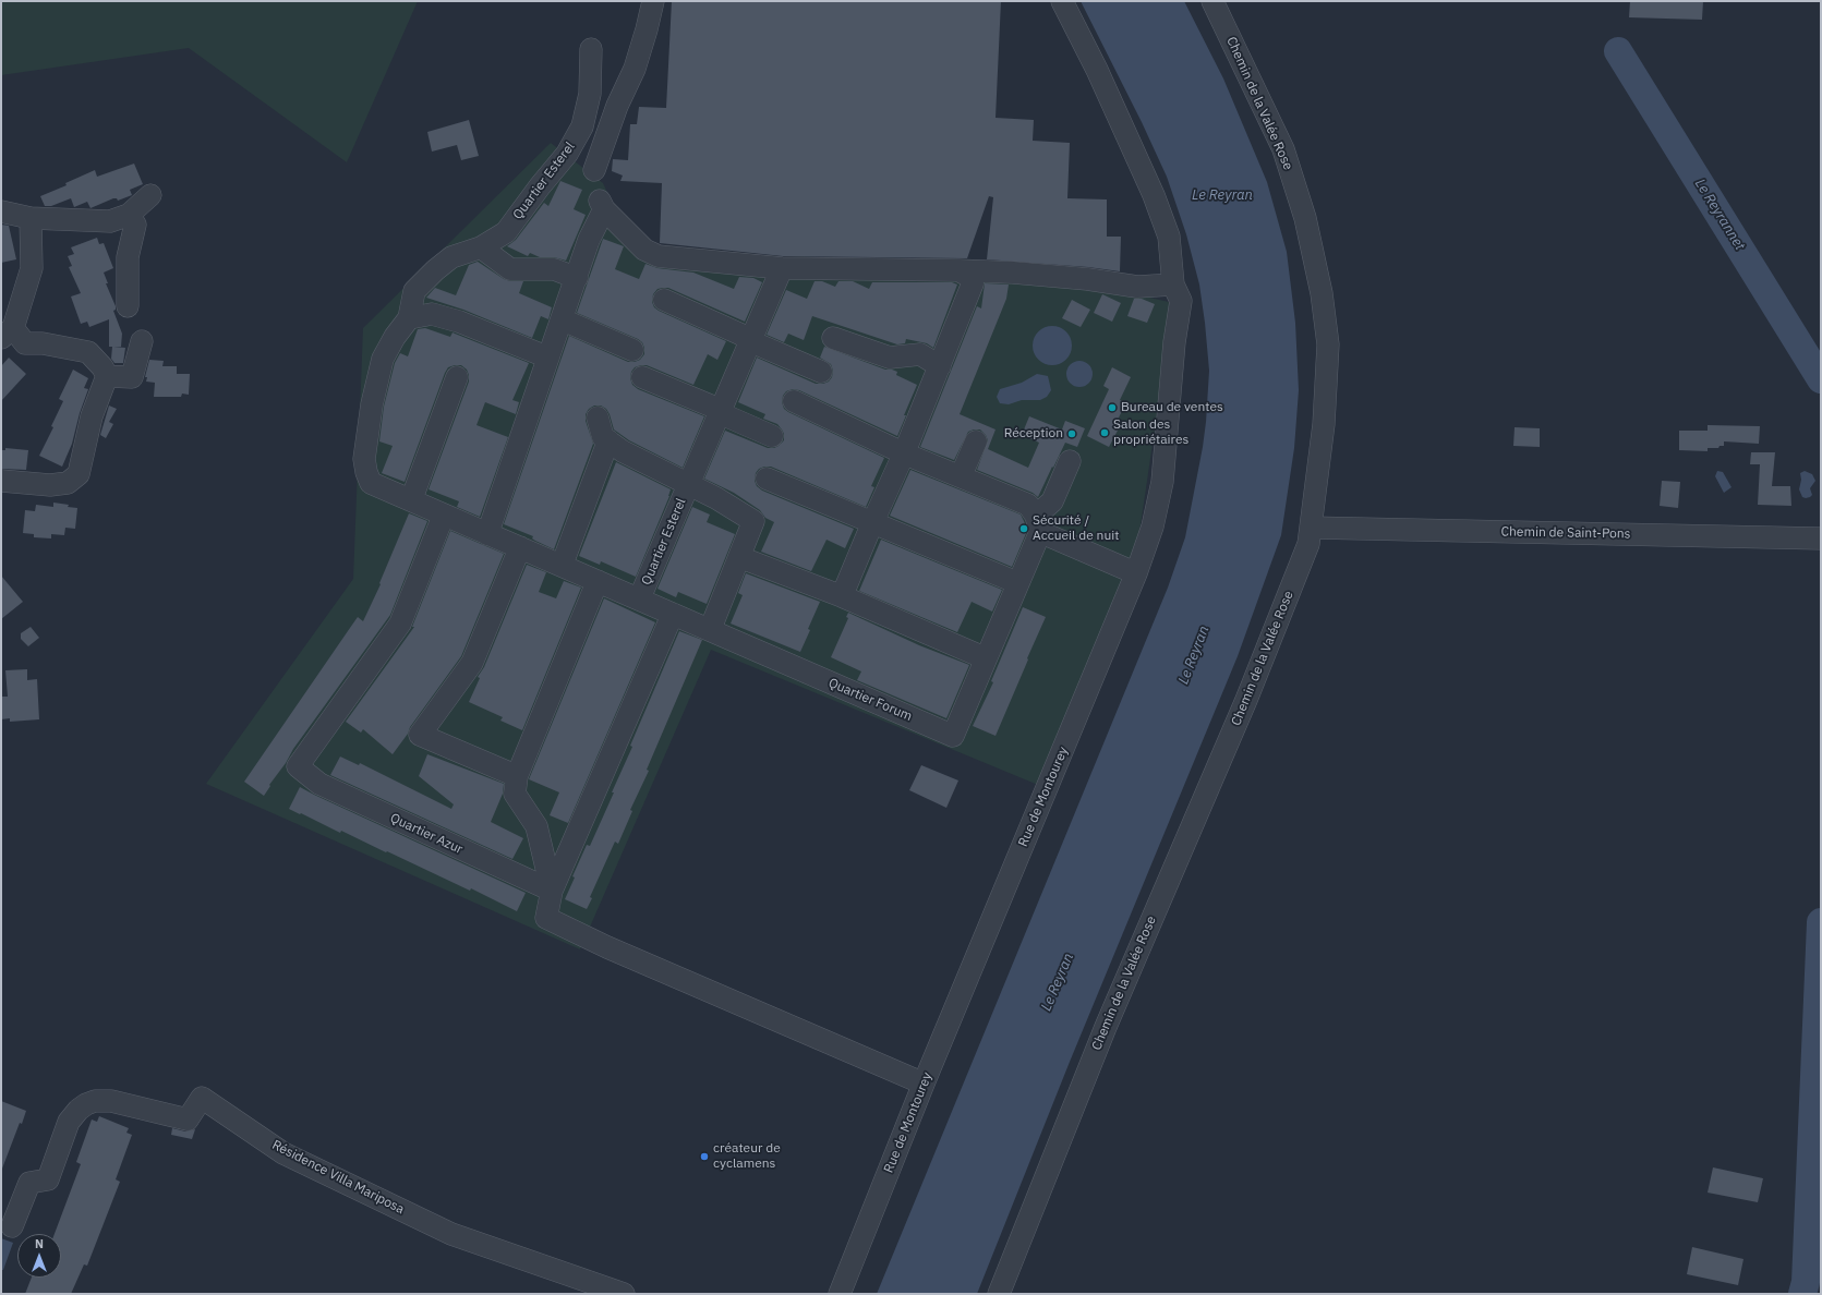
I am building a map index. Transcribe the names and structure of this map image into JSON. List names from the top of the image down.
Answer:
{
  "streets": {
    "street": [
      "Chemin de la Valée Rose",
      "Quartier Esterel",
      "Chemin de Saint-Pons",
      "Quartier Forum",
      "Rue de Montourey",
      "Quartier Azur",
      "Résidence Villa Mariposa"
    ]
  },
  "crossings": [
    ["Chemin de la Valée Rose", "Chemin de Saint-Pons"],
    ["Quartier Esterel", "Quartier Forum"],
    ["Quartier Esterel", "Quartier Azur"]
  ],
  "water": ["Le Reyran", "Le Reyrannet"],
  "places": [
    "Bureau de ventes",
    "Salon des propriétaires",
    "Réception",
    "Sécurité / Accueil de nuit",
    "créateur de cyclamens"
  ],
  "north": "top"
}
